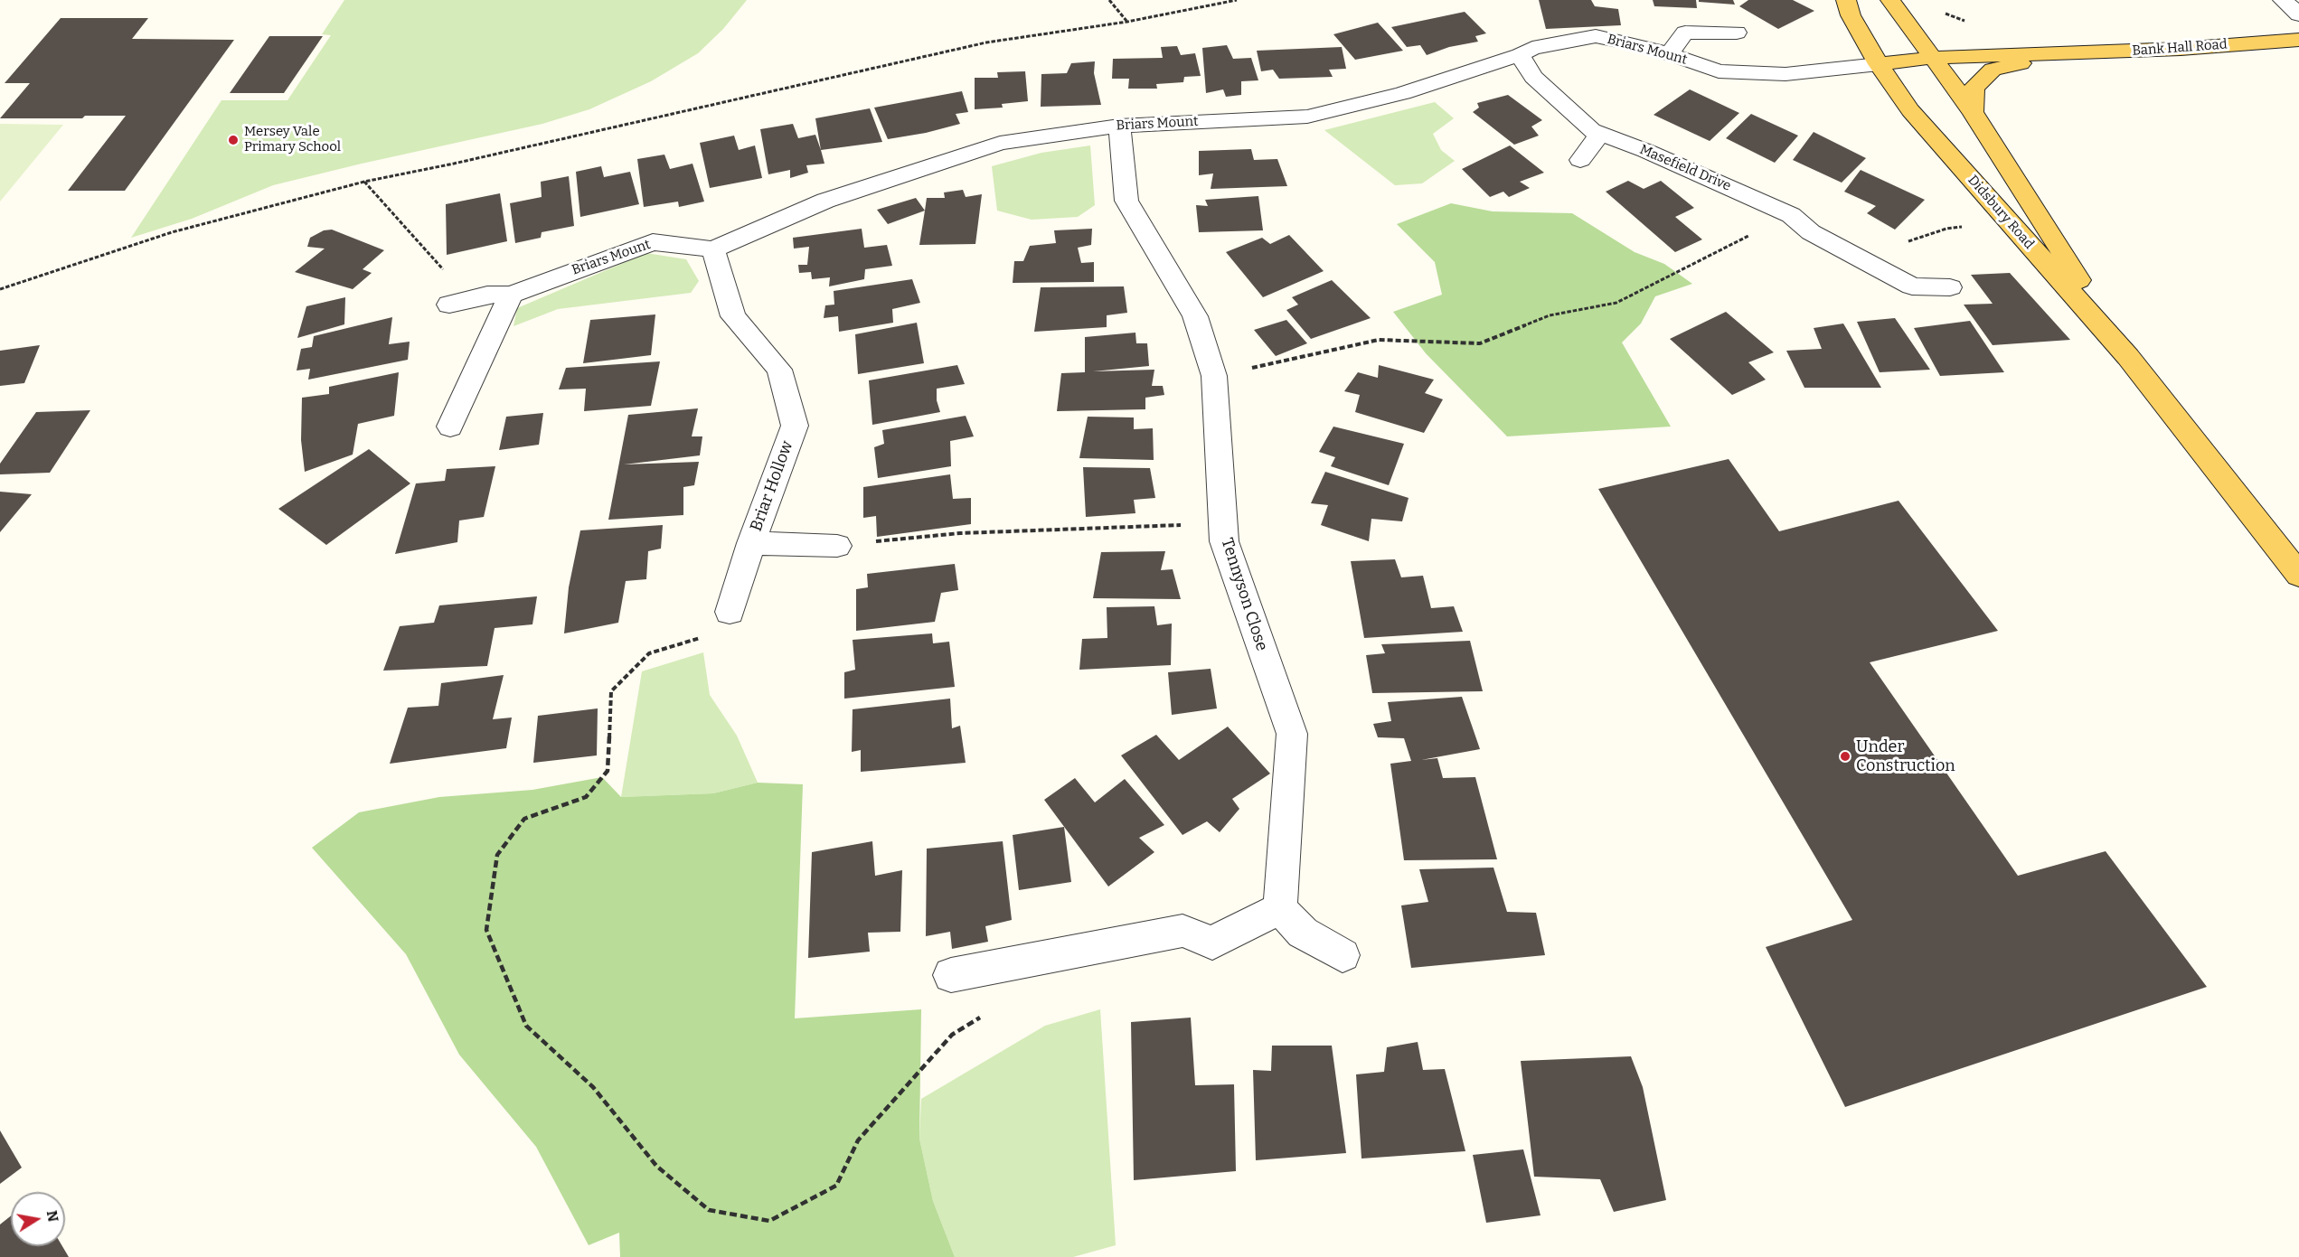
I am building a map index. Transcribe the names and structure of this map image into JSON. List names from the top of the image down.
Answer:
{
  "streets": {
    "main road": ["Bank Hall Road", "Didsbury Road"],
    "street": [
      "Briars Mount",
      "Masefield Drive",
      "Briar Hollow",
      "Tennyson Close"
    ]
  },
  "crossings": [
    ["Bank Hall Road", "Didsbury Road"],
    ["Briars Mount", "Masefield Drive"],
    ["Briars Mount", "Didsbury Road"],
    ["Briars Mount", "Briar Hollow"],
    ["Briars Mount", "Tennyson Close"]
  ],
  "places": ["Mersey Vale Primary School", "Under Construction"],
  "north": "right"
}
